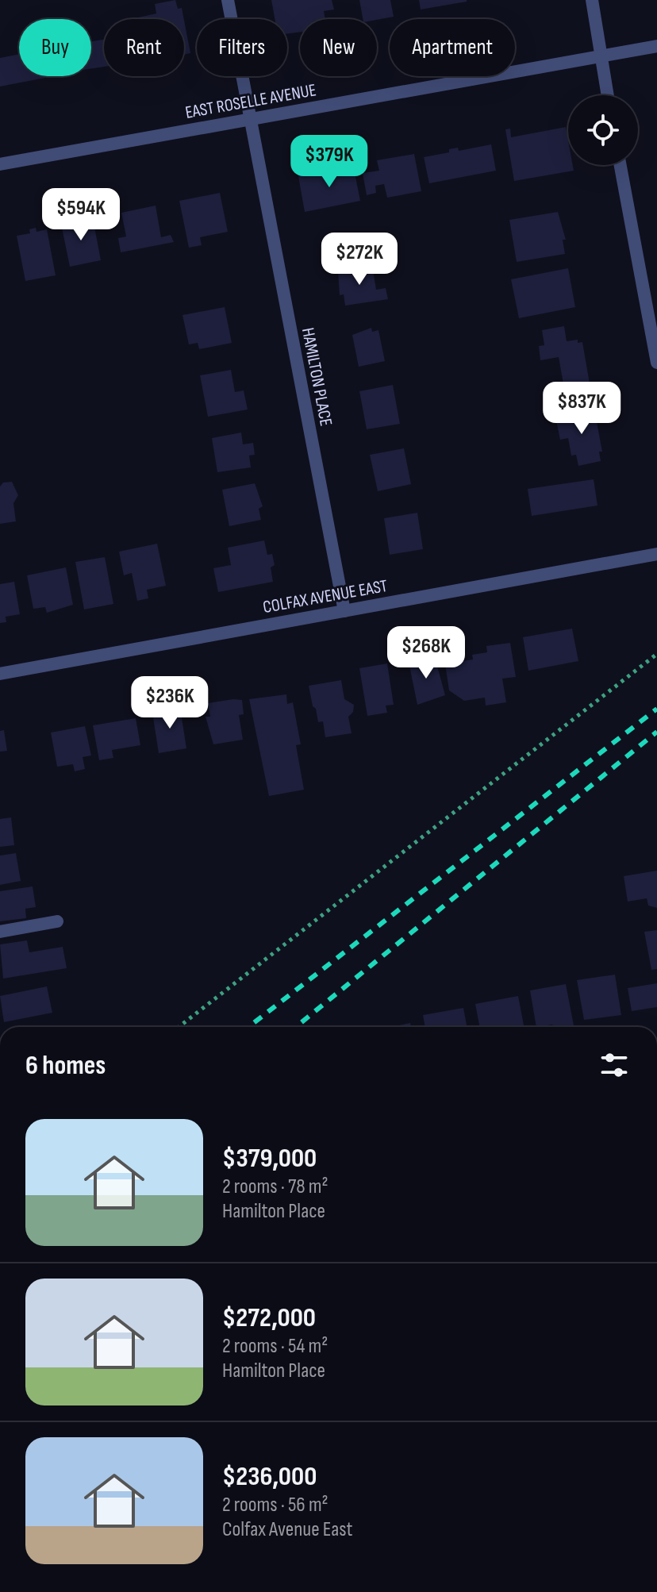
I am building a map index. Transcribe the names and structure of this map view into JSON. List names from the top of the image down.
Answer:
{
  "streets": {
    "street": ["EAST ROSELLE AVENUE", "HAMILTON PLACE", "COLFAX AVENUE EAST"]
  },
  "crossings": [
    ["EAST ROSELLE AVENUE", "HAMILTON PLACE"],
    ["HAMILTON PLACE", "COLFAX AVENUE EAST"]
  ],
  "page": {
    "chip": [
      "Buy",
      "Rent",
      "Filters",
      "New",
      "Apartment"
    ],
    "price": [
      "$379K",
      "$594K",
      "$272K",
      "$837K",
      "$268K",
      "$236K"
    ],
    "heading": "6 homes",
    "list": [
      {
        "name": "$379,000",
        "note": "2 rooms · 78 m² · Hamilton Place"
      },
      {
        "name": "$272,000",
        "note": "2 rooms · 54 m² · Hamilton Place"
      },
      {
        "name": "$236,000",
        "note": "2 rooms · 56 m² · Colfax Avenue East"
      }
    ]
  }
}
